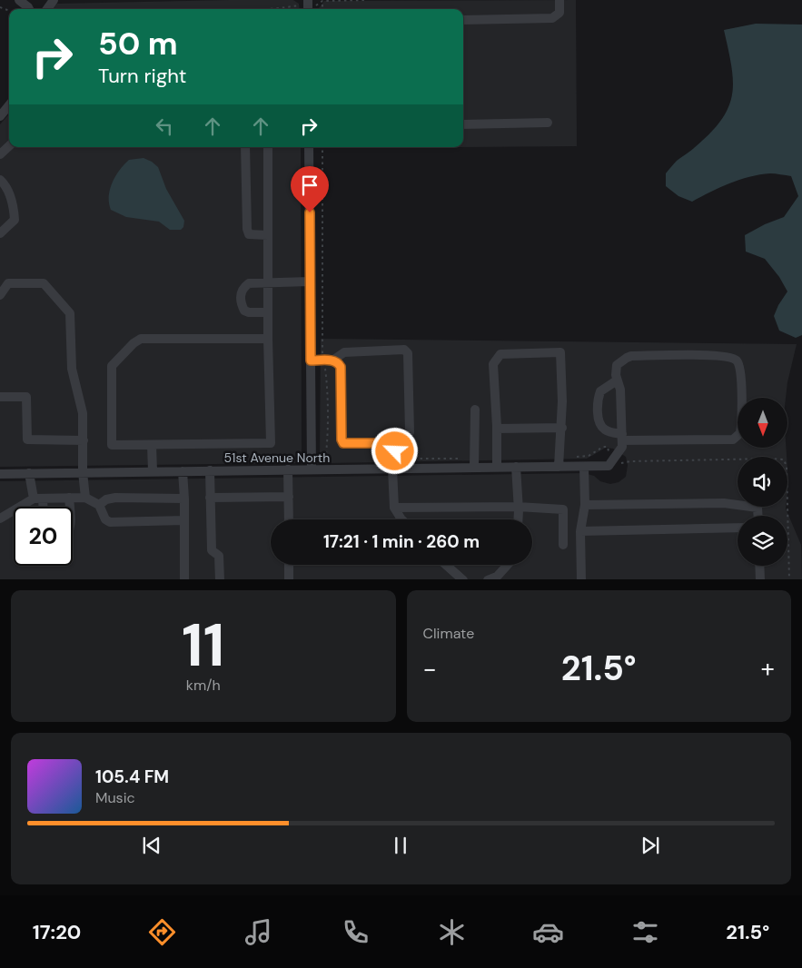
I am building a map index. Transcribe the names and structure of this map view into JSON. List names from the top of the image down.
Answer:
{
  "streets": {
    "street": ["51st Avenue North"]
  },
  "north": "bottom",
  "page": {
    "turn": ["50 m", "Turn right"],
    "limit": "20",
    "trip": "17:21 · 1 min · 260 m",
    "tile": [
      ["11", "km/h"],
      "Climate"
    ],
    "heat": ["−", "21.5°", "+"],
    "song": ["105.4 FM", "Music"],
    "tabs": ["17:20", "21.5°"]
  }
}
